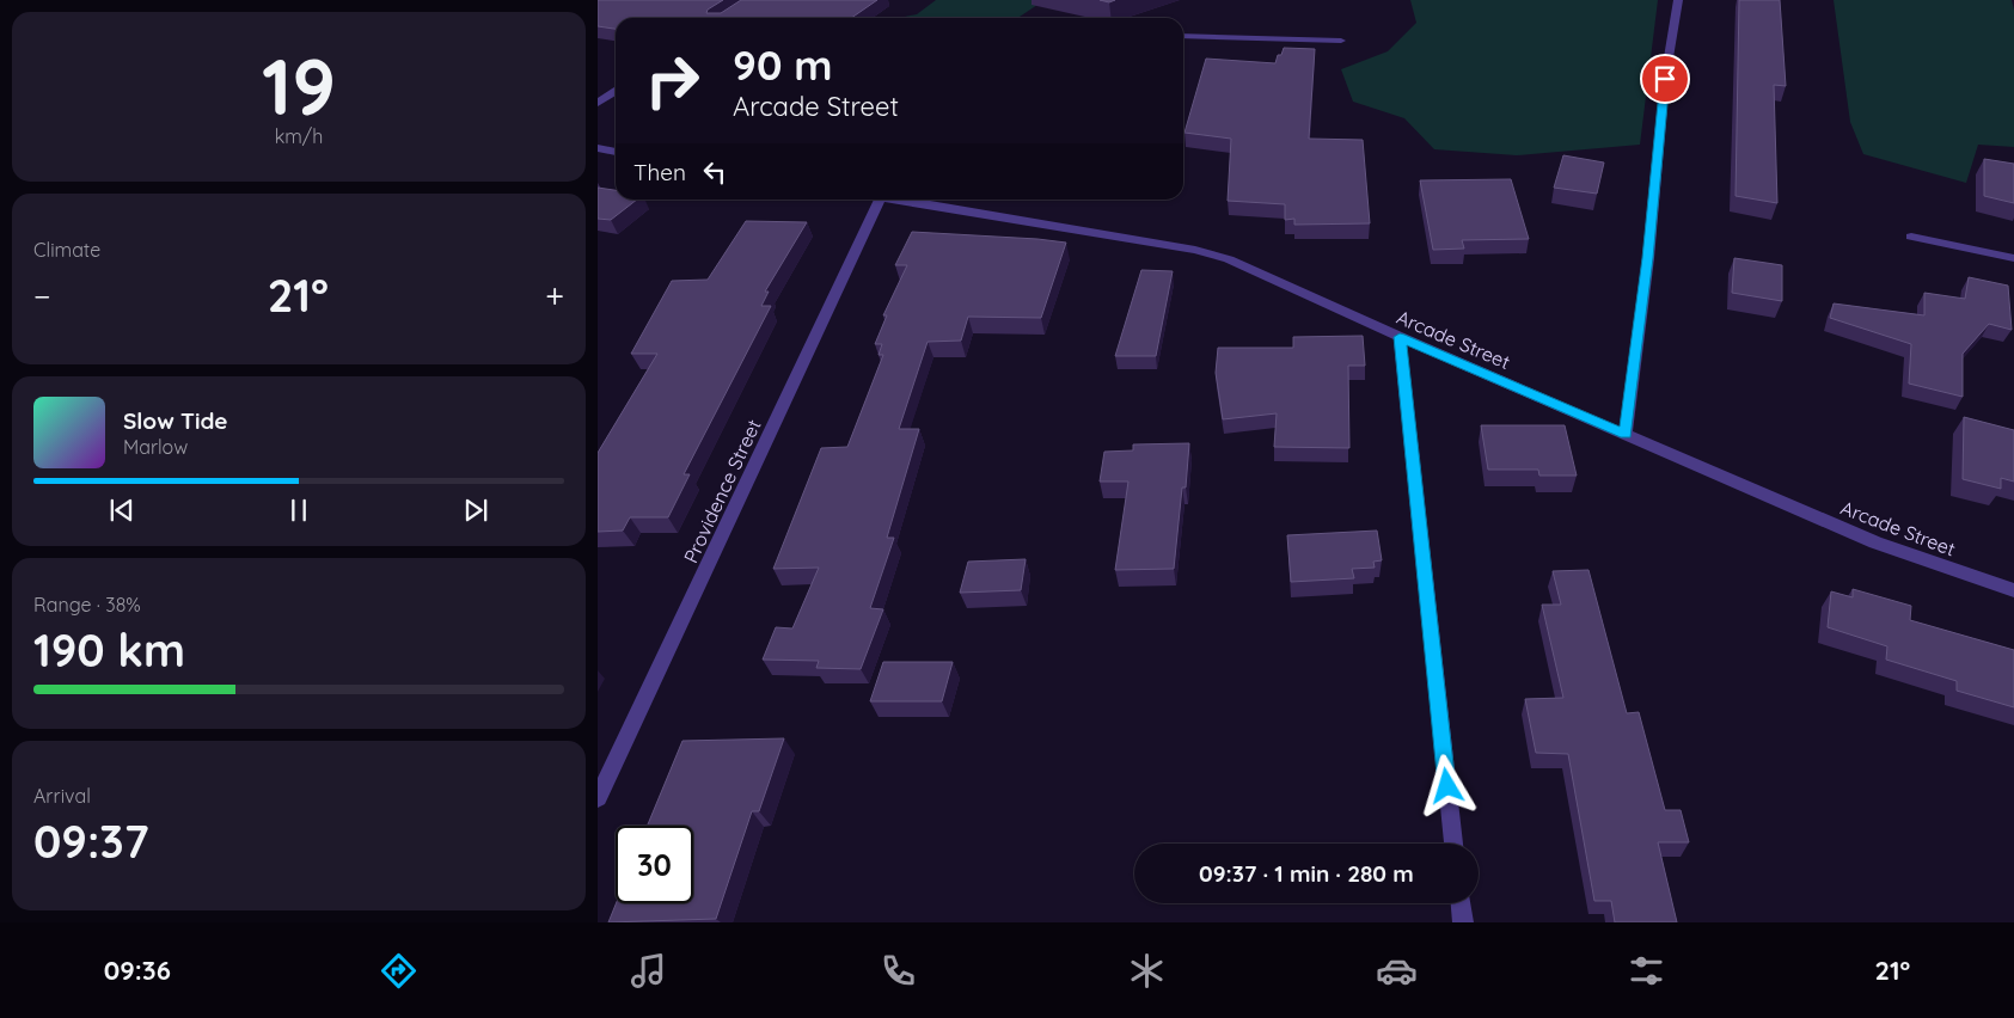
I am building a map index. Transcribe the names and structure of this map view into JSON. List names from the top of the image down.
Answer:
{
  "streets": {
    "street": ["Arcade Street", "Providence Street"]
  },
  "page": {
    "tile": [
      ["19", "km/h"],
      "Climate",
      ["Range · 38%", "190 km"],
      ["Arrival", "09:37"]
    ],
    "turn": ["90 m", "Arcade Street"],
    "then": "Then",
    "heat": ["−", "21°", "+"],
    "song": ["Slow Tide", "Marlow"],
    "limit": "30",
    "trip": "09:37 · 1 min · 280 m",
    "tabs": ["09:36", "21°"]
  }
}
